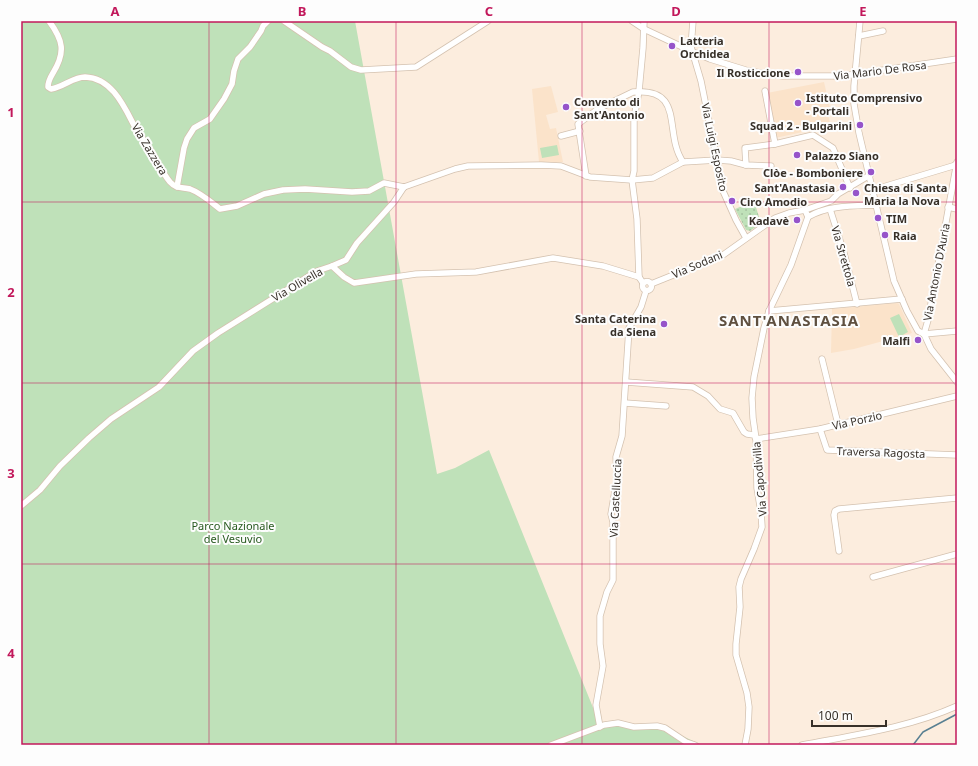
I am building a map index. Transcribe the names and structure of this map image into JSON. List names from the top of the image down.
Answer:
{
  "streets": {
    "street": [
      "Via Mario De Rosa",
      "Via Luigi Esposito",
      "Via Zazzera",
      "Via Strettola",
      "Via Sodani",
      "Via Antonio D'Auria",
      "Via Olivella",
      "Via Porzio",
      "Traversa Ragosta",
      "Via Capodivilla",
      "Via Castelluccia"
    ]
  },
  "crossings": [
    ["Via Mario De Rosa", "Via Luigi Esposito"],
    ["Via Luigi Esposito", "Via Sodani"],
    ["Via Sodani", "Via Castelluccia"],
    ["Via Porzio", "Traversa Ragosta"],
    ["Via Porzio", "Via Capodivilla"]
  ],
  "districts": ["SANT'ANASTASIA"],
  "parks": ["Parco Nazionale del Vesuvio"],
  "places": [
    "Latteria Orchidea",
    "Il Rosticcione",
    "Istituto Comprensivo - Portali",
    "Convento di Sant'Antonio",
    "Squad 2 - Bulgarini",
    "Palazzo Siano",
    "Clòe - Bomboniere",
    "Sant'Anastasia",
    "Chiesa di Santa Maria la Nova",
    "Ciro Amodio",
    "TIM",
    "Kadavè",
    "Raia",
    "Santa Caterina da Siena",
    "Malfi"
  ],
  "scale_bar": "100 m",
  "grid": {
    "columns": [
      "A",
      "B",
      "C",
      "D",
      "E"
    ],
    "rows": [
      "1",
      "2",
      "3",
      "4"
    ]
  }
}
